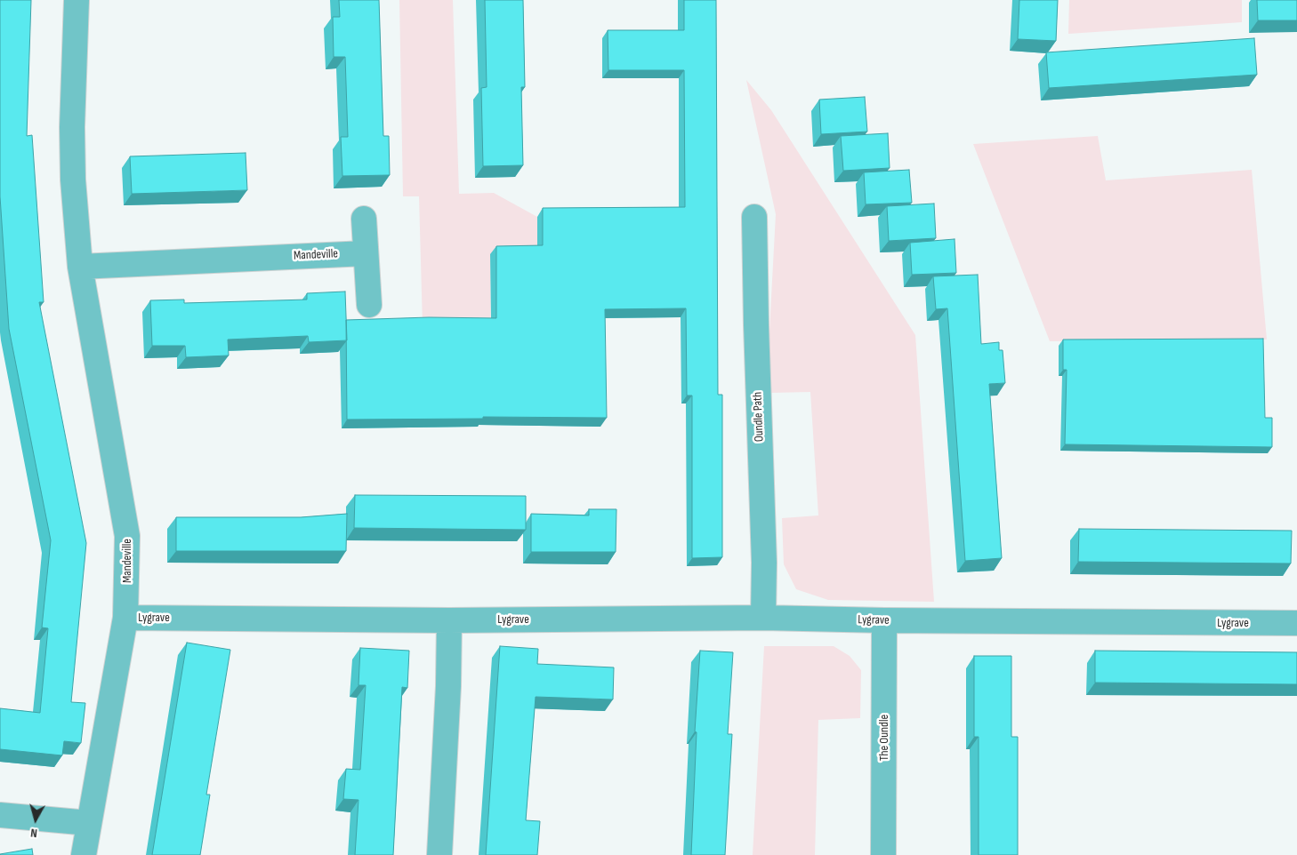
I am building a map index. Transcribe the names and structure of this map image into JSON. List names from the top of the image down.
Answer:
{
  "streets": {
    "street": [
      "Mandeville",
      "Oundle Path",
      "Lygrave",
      "The Oundle"
    ]
  },
  "crossings": [
    ["Mandeville", "Lygrave"],
    ["Oundle Path", "Lygrave"],
    ["Lygrave", "The Oundle"]
  ],
  "north": "bottom"
}
